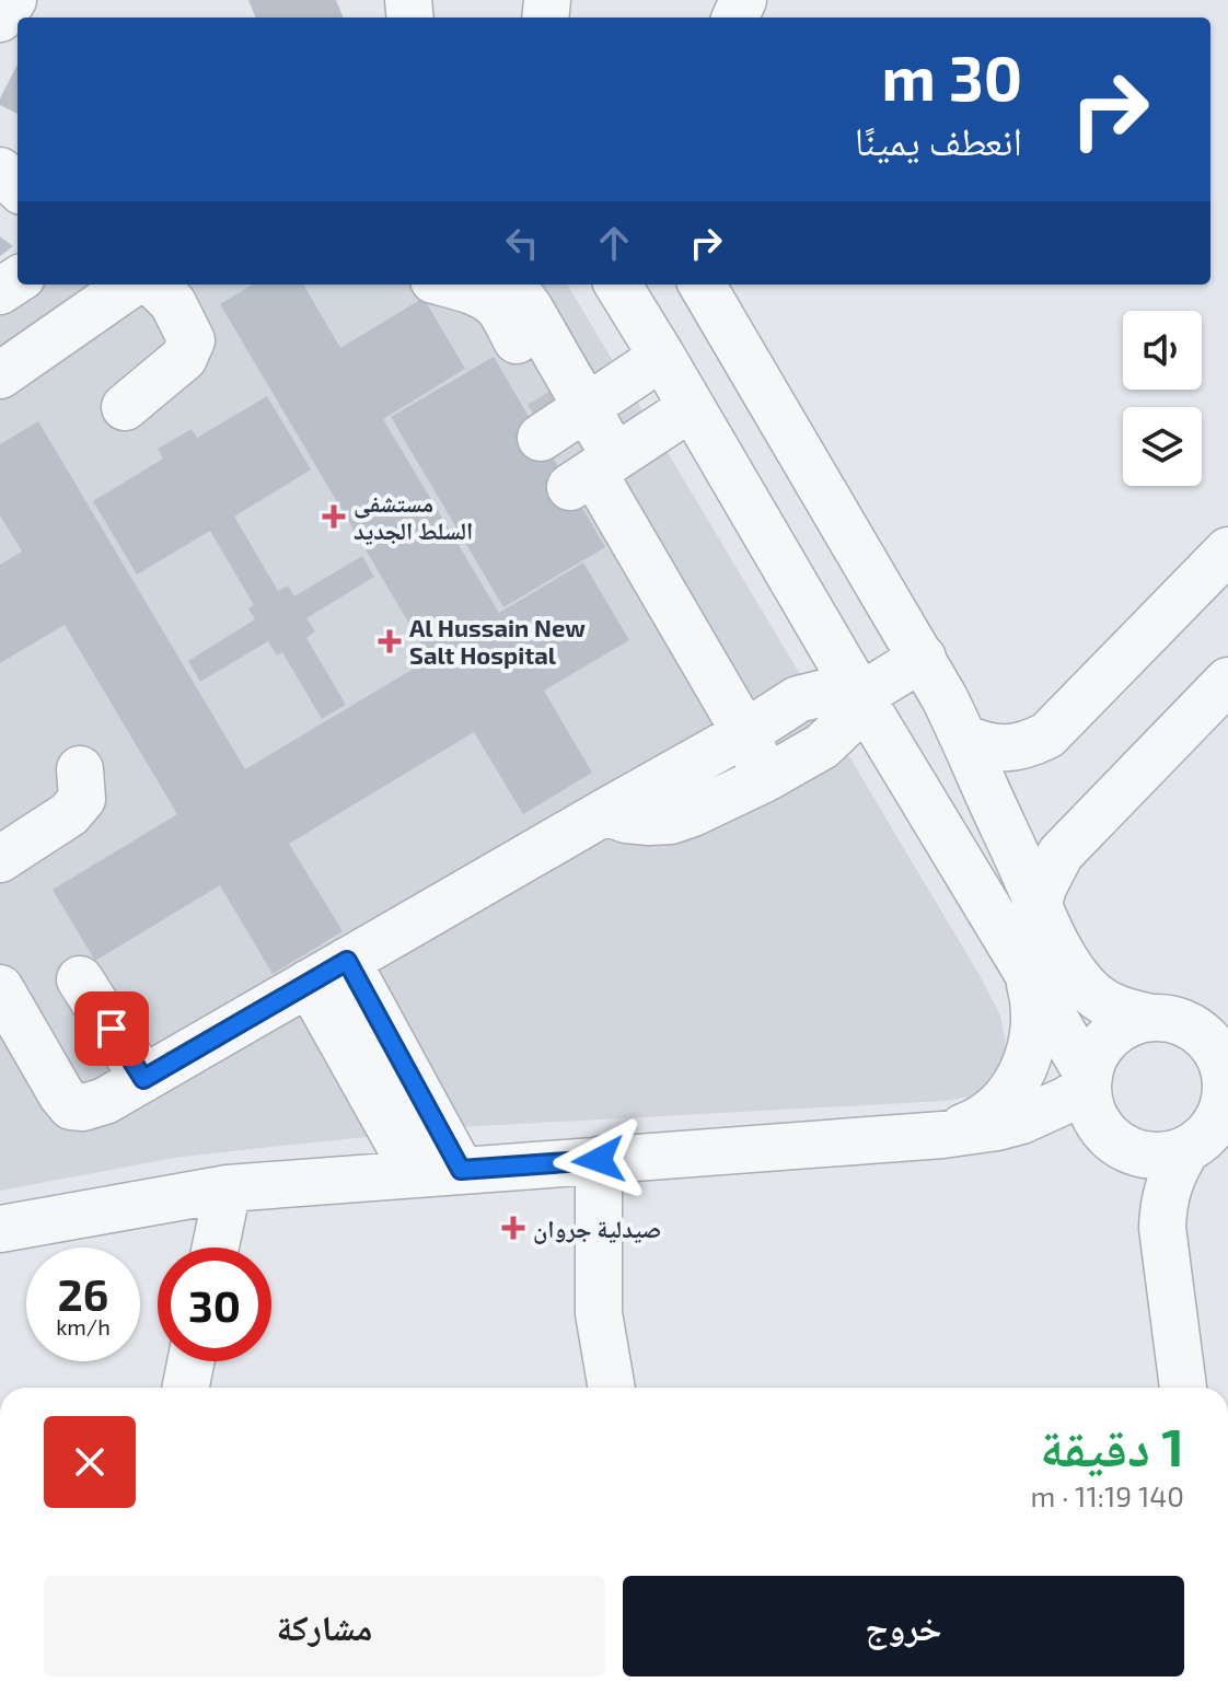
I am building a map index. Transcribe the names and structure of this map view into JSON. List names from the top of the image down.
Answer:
{
  "places": {
    "health": ["مستشفى السلط الجديد", "Al Hussain New Salt Hospital", "صيدلية جروان"]
  },
  "page": {
    "turn": ["30 m", "انعطف يمينًا"],
    "speed": "26 km/h",
    "limit": "30",
    "heading": ["1 دقيقة", "140 m · 11:19"],
    "buttons": ["خروج", "مشاركة"]
  }
}
